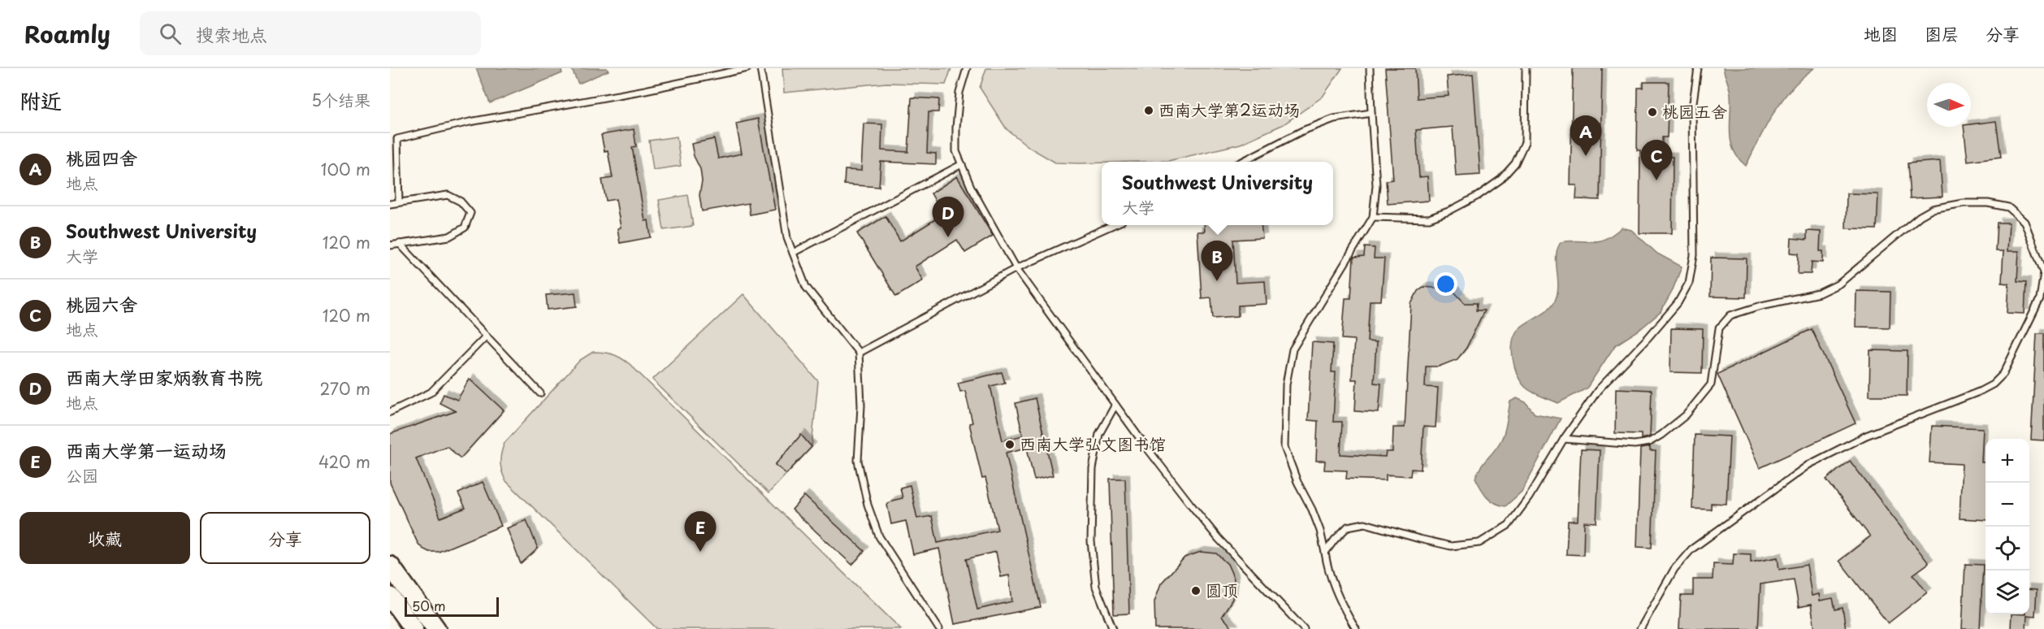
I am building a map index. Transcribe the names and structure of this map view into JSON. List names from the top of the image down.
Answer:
{
  "places": [
    "西南大学第2运动场",
    "桃园五舍",
    "西南大学弘文图书馆",
    "圆顶"
  ],
  "scale_bar": "50 m",
  "north": "right",
  "page": {
    "header": "Roamly",
    "search": "搜索地点",
    "nav": ["地图", "图层", "分享"],
    "heading": ["附近", "5个结果"],
    "pins": [
      "A",
      "C",
      "D",
      "B",
      "E"
    ],
    "list": [
      {
        "mark": "A",
        "name": "桃园四舍",
        "note": "地点",
        "value": "100 m"
      },
      {
        "mark": "B",
        "name": "Southwest University",
        "note": "大学",
        "value": "120 m"
      },
      {
        "mark": "C",
        "name": "桃园六舍",
        "note": "地点",
        "value": "120 m"
      },
      {
        "mark": "D",
        "name": "西南大学田家炳教育书院",
        "note": "地点",
        "value": "270 m"
      },
      {
        "mark": "E",
        "name": "西南大学第一运动场",
        "note": "公园",
        "value": "420 m"
      }
    ],
    "popup": ["Southwest University", "大学"],
    "map_buttons": ["+", "−"],
    "buttons": ["收藏", "分享"],
    "scale": "50 m"
  }
}
